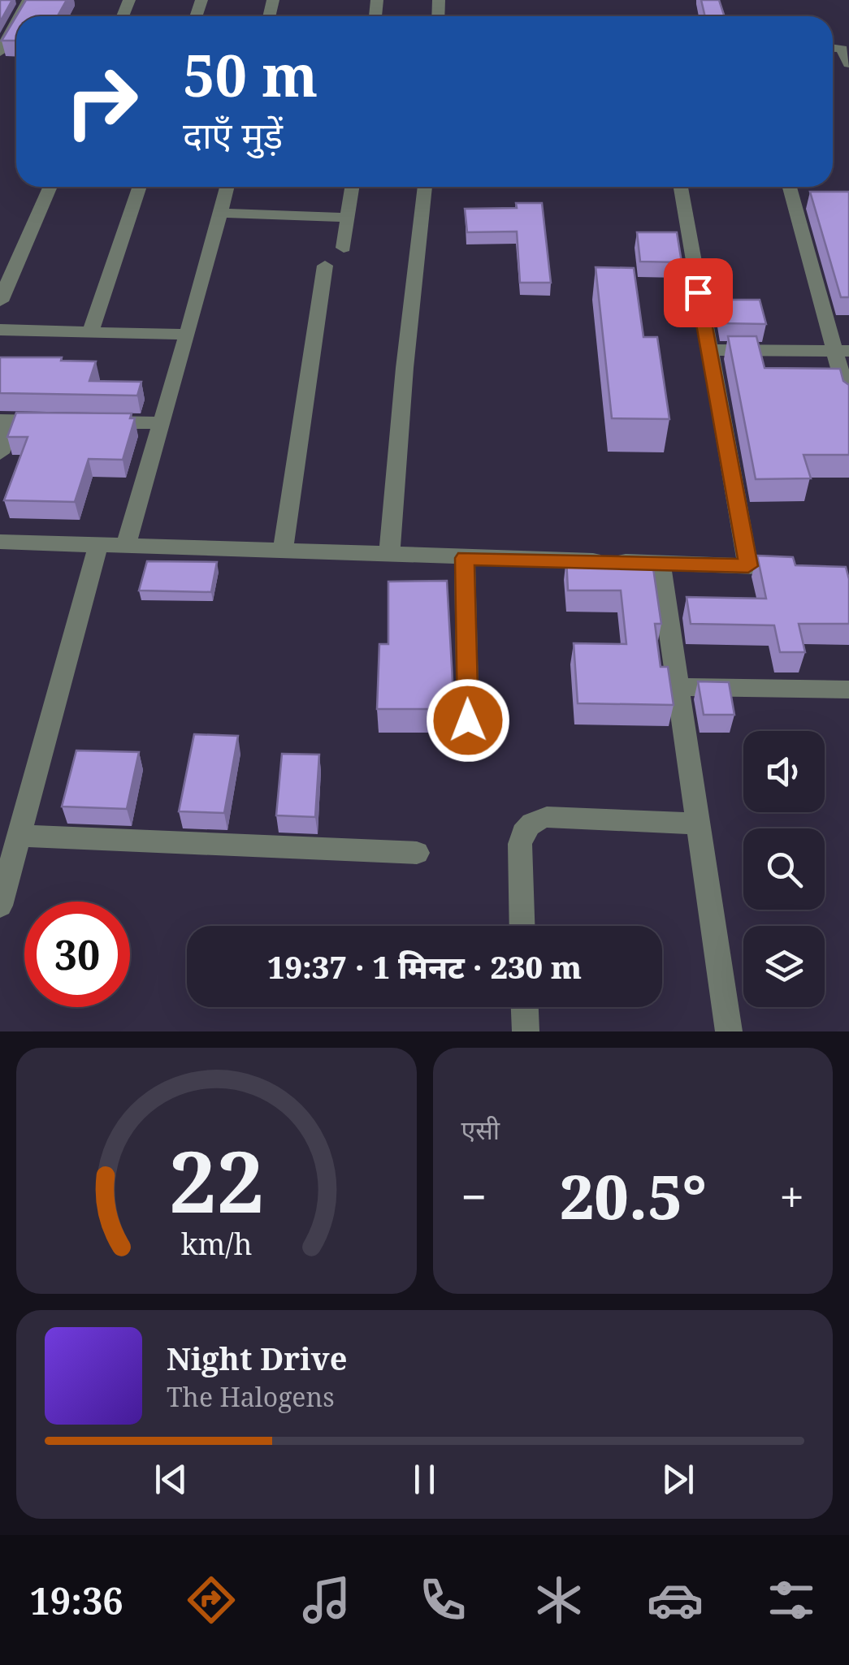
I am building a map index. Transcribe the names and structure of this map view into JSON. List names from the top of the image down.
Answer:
{
  "page": {
    "turn": ["50 m", "दाएँ मुड़ें"],
    "limit": "30",
    "trip": "19:37 · 1 मिनट · 230 m",
    "tile": "एसी",
    "heat": ["−", "20.5°", "+"],
    "song": ["Night Drive", "The Halogens"],
    "tabs": "19:36",
    "gauge": ["22", "km/h"]
  }
}
